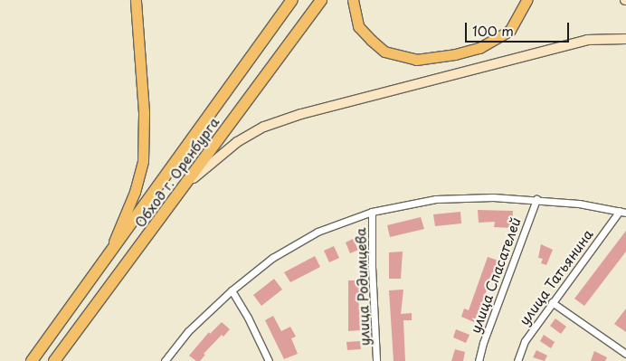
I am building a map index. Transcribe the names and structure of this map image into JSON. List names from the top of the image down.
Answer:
{
  "streets": {
    "highway": ["Обход г. Оренбурга"],
    "street": ["улица Спасателей", "улица Татьянина", "улица Родимцева"]
  },
  "scale_bar": "100 m"
}
